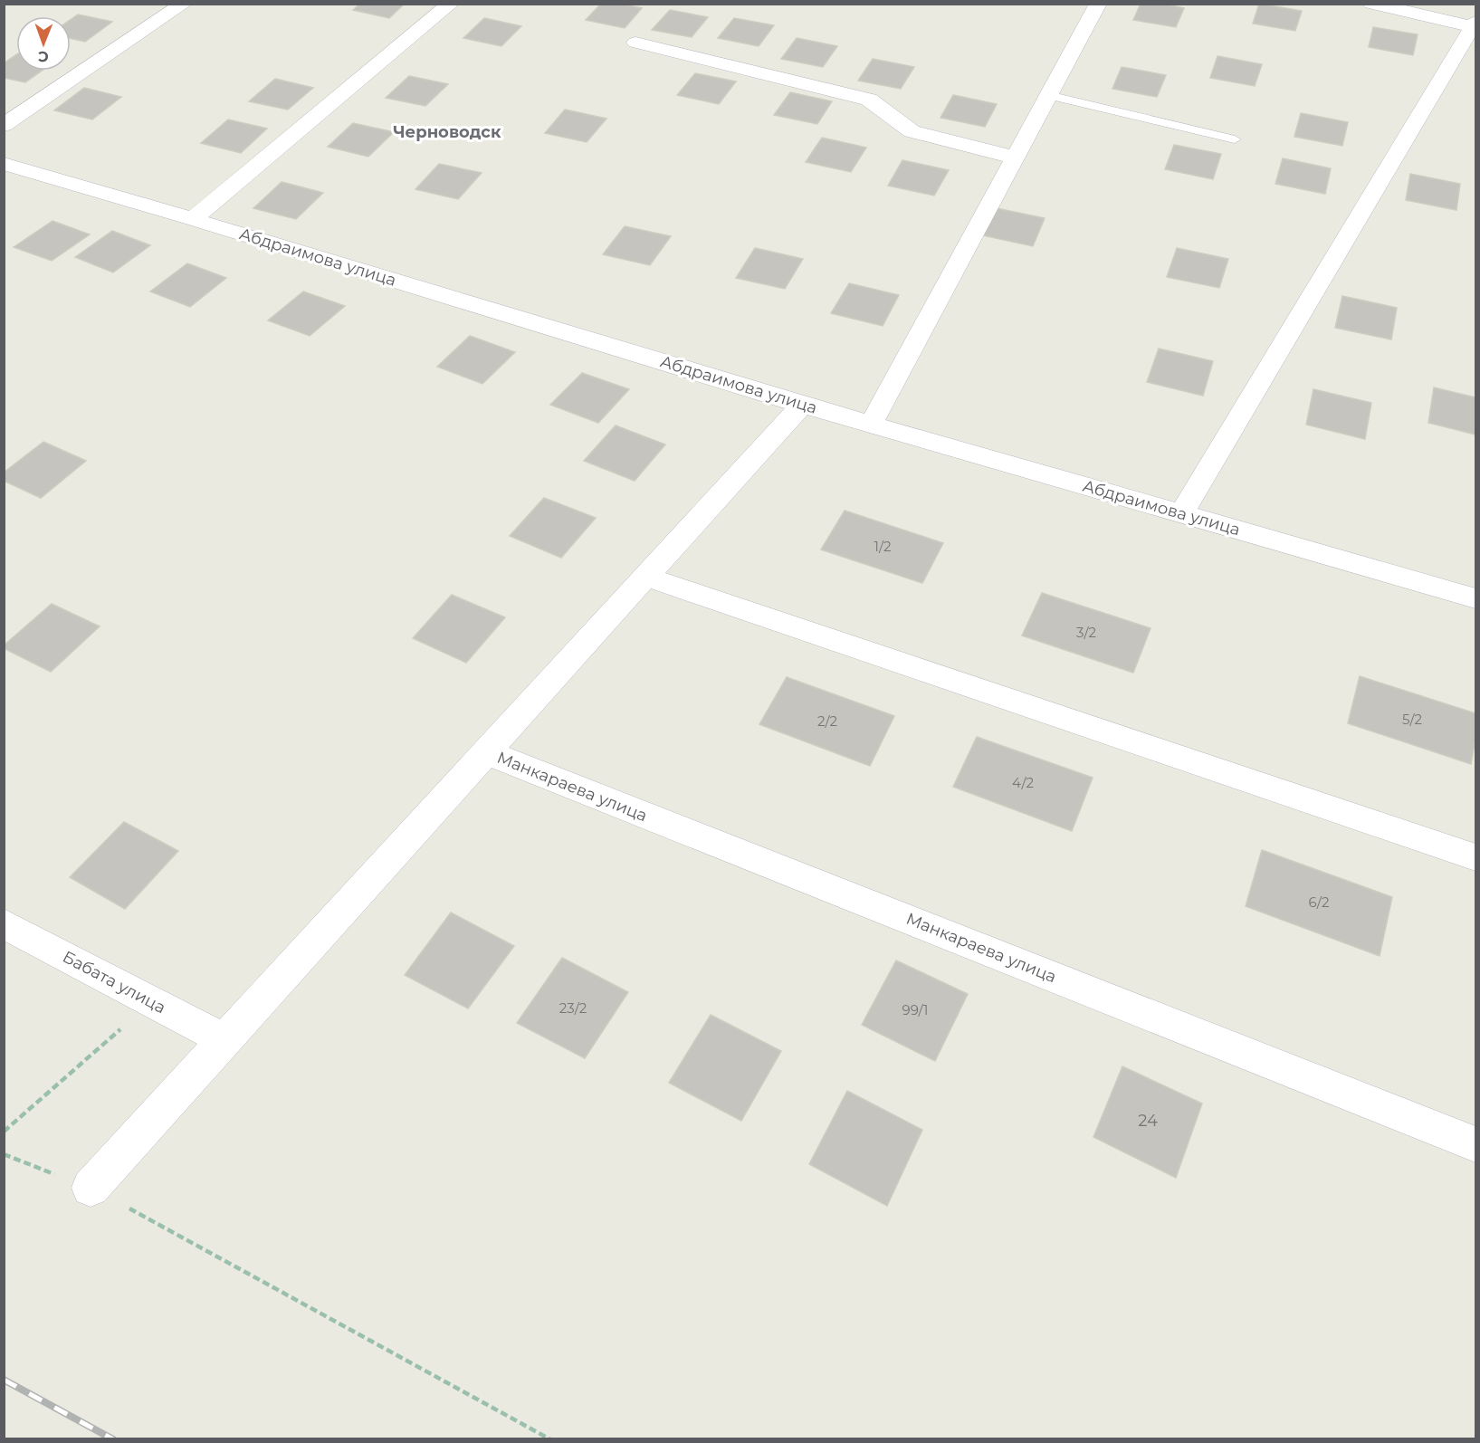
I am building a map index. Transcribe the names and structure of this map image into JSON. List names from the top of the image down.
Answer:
{
  "streets": {
    "street": ["Абдраимова улица", "Манкараева улица", "Бабата улица"]
  },
  "districts": ["Черноводск"],
  "house_numbers": [
    "1/2",
    "3/2",
    "5/2",
    "2/2",
    "4/2",
    "6/2",
    "23/2",
    "99/1",
    "24"
  ],
  "north": "bottom"
}
